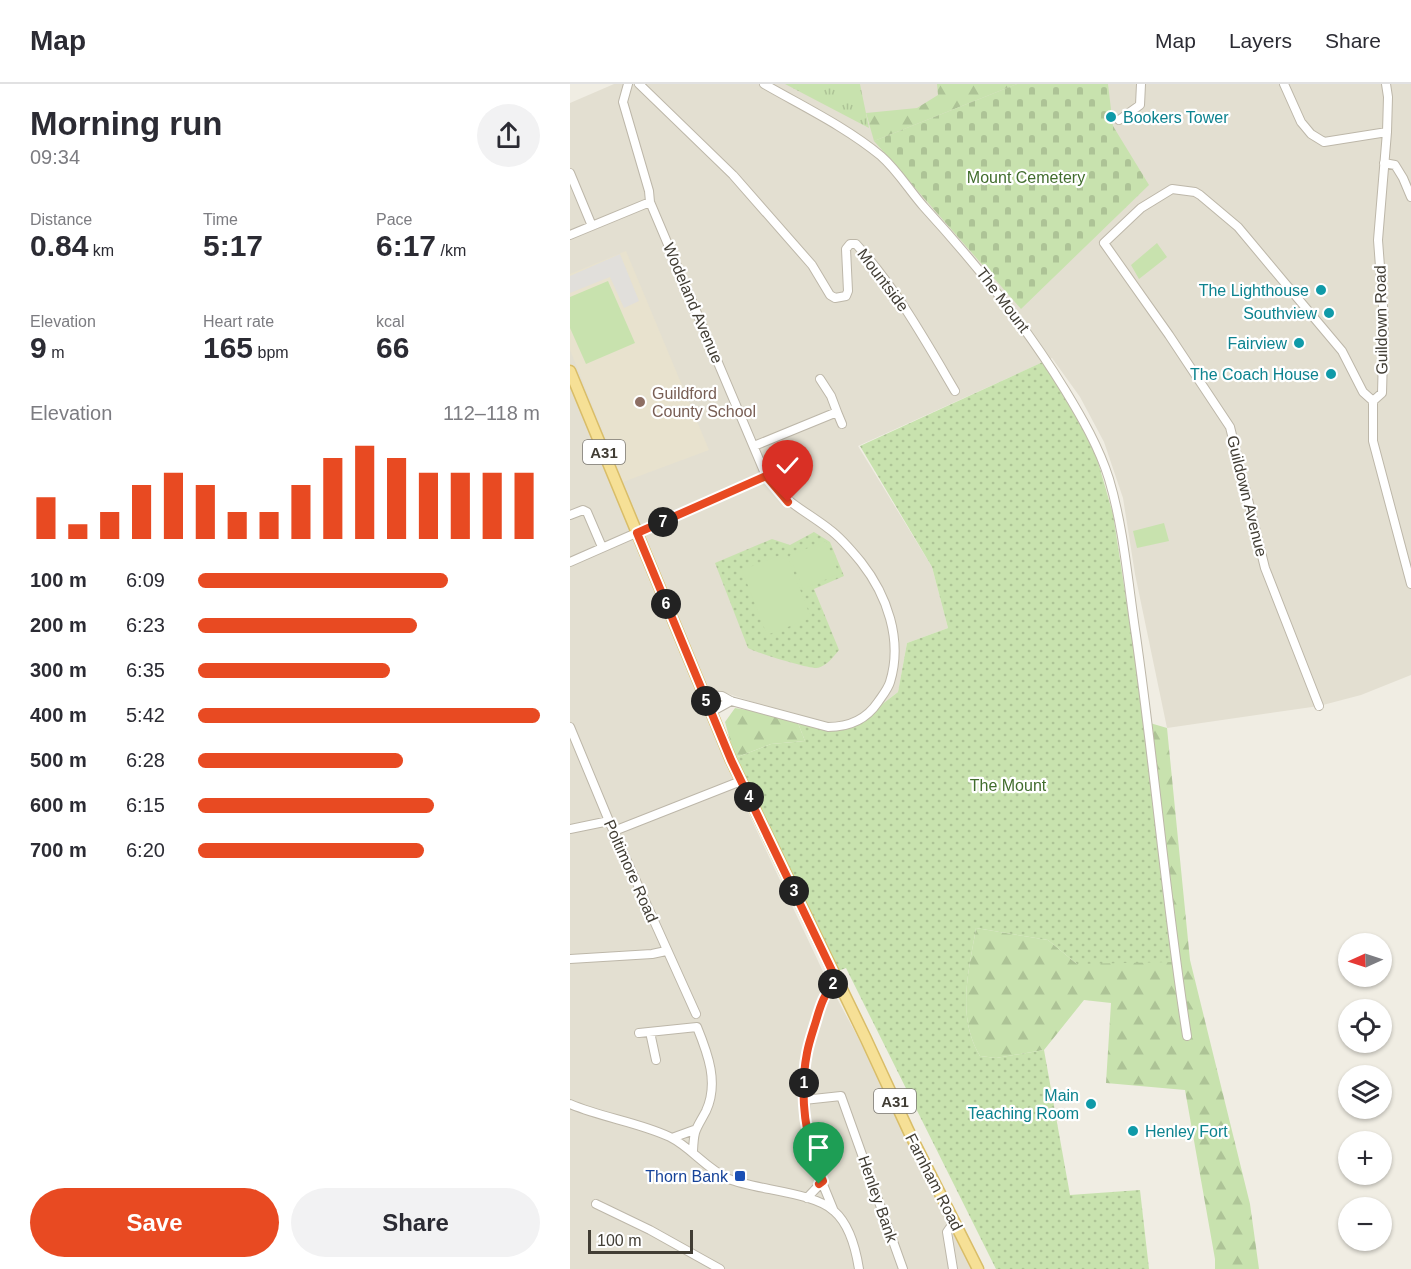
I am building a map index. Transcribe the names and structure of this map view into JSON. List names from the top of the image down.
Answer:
{
  "streets": {
    "main road": ["A31", "Farnham Road"],
    "street": [
      "Mountside",
      "The Mount",
      "Wodeland Avenue",
      "Guildown Road",
      "Guildown Avenue",
      "Poltimore Road",
      "Henley Bank"
    ]
  },
  "crossings": [
    ["Wodeland Avenue", "Farnham Road"],
    ["Guildown Road", "Guildown Avenue"]
  ],
  "parks": ["Mount Cemetery", "The Mount"],
  "places": {
    "other": [
      "Bookers Tower",
      "The Lighthouse",
      "Southview",
      "Fairview",
      "The Coach House",
      "Guildford County School",
      "Main Teaching Room",
      "Henley Fort"
    ],
    "transit": ["Thorn Bank"]
  },
  "scale_bar": "100 m",
  "north": "left",
  "page": {
    "header": "Map",
    "nav": ["Map", "Layers", "Share"],
    "heading": ["Morning run", "09:34"],
    "stats": [
      ["Distance", "0.84 km"],
      ["Time", "5:17"],
      ["Pace", "6:17 /km"],
      ["Elevation", "9 m"],
      ["Heart rate", "165 bpm"],
      ["kcal", "66"]
    ],
    "chart": ["Elevation", "112–118 m"],
    "pins": [
      "7",
      "6",
      "5",
      "4",
      "3",
      "2",
      "1"
    ],
    "list": [
      {
        "name": "100 m",
        "note": "6:09"
      },
      {
        "name": "200 m",
        "note": "6:23"
      },
      {
        "name": "300 m",
        "note": "6:35"
      },
      {
        "name": "400 m",
        "note": "5:42"
      },
      {
        "name": "500 m",
        "note": "6:28"
      },
      {
        "name": "600 m",
        "note": "6:15"
      },
      {
        "name": "700 m",
        "note": "6:20"
      }
    ],
    "map_buttons": ["+", "−"],
    "buttons": ["Save", "Share"],
    "scale": "100 m"
  }
}
